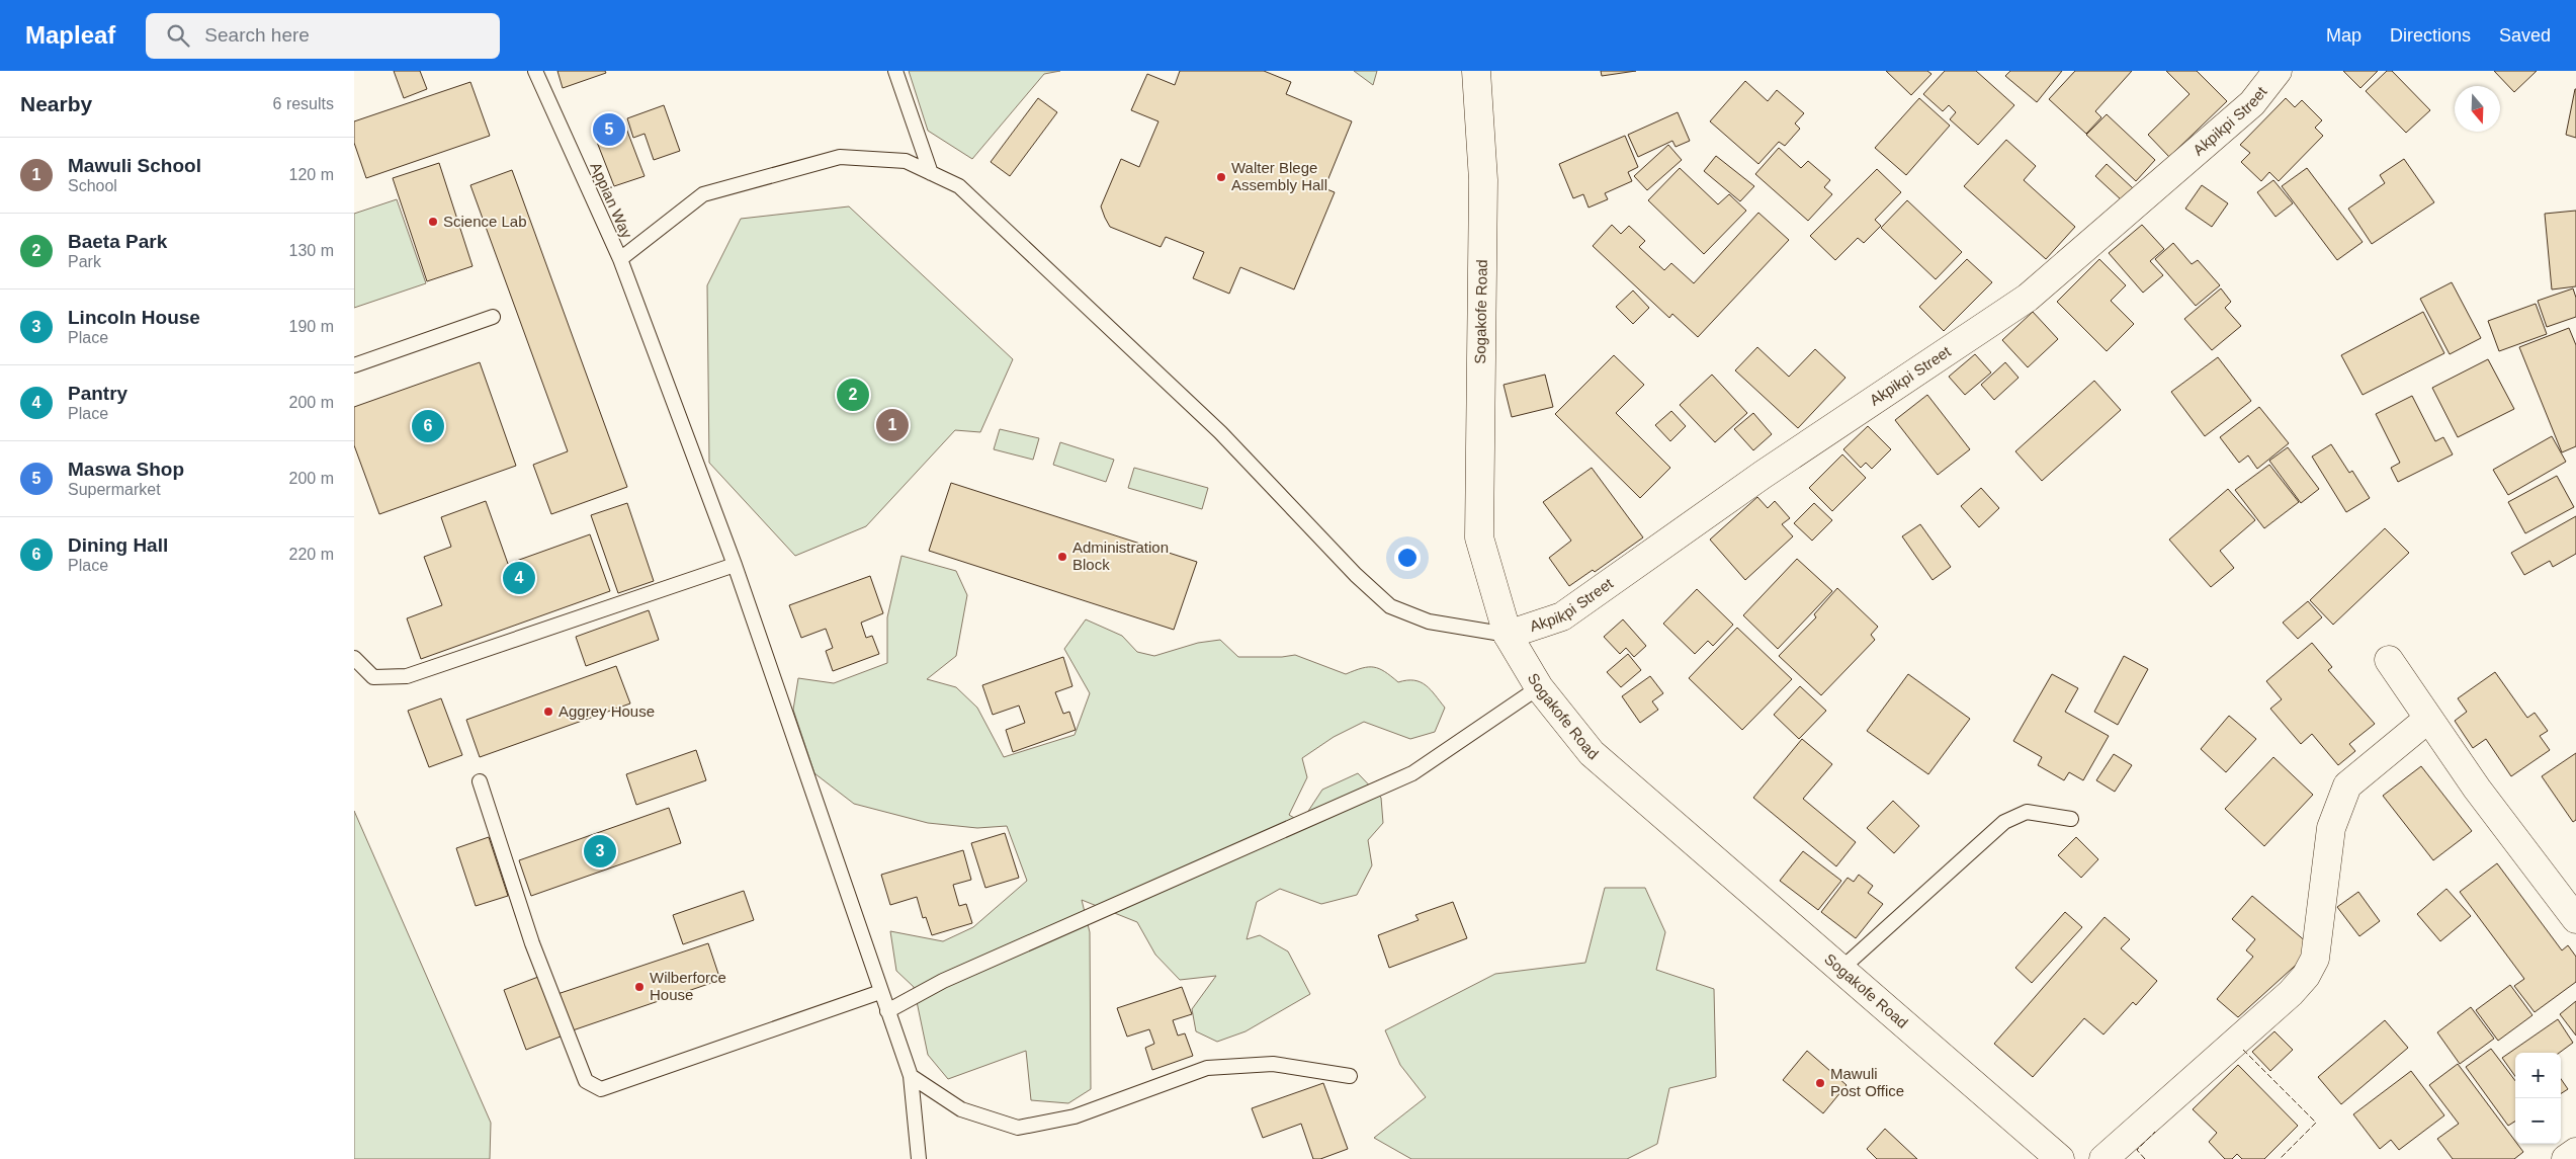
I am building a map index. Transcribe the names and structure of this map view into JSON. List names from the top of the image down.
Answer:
{
  "streets": {
    "street": ["Akpikpi Street", "Sogakofe Road"],
    "lane": ["Appian Way"]
  },
  "crossings": [
    ["Akpikpi Street", "Sogakofe Road"]
  ],
  "places": [
    "Walter Blege Assembly Hall",
    "Science Lab",
    "Administration Block",
    "Aggrey House",
    "Wilberforce House",
    "Mawuli Post Office"
  ],
  "north": "bottom",
  "page": {
    "header": "Mapleaf",
    "search": "Search here",
    "nav": ["Map", "Directions", "Saved"],
    "heading": ["Nearby", "6 results"],
    "pins": [
      "5",
      "2",
      "1",
      "6",
      "4",
      "3"
    ],
    "list": [
      {
        "mark": "1",
        "name": "Mawuli School",
        "note": "School",
        "value": "120 m"
      },
      {
        "mark": "2",
        "name": "Baeta Park",
        "note": "Park",
        "value": "130 m"
      },
      {
        "mark": "3",
        "name": "Lincoln House",
        "note": "Place",
        "value": "190 m"
      },
      {
        "mark": "4",
        "name": "Pantry",
        "note": "Place",
        "value": "200 m"
      },
      {
        "mark": "5",
        "name": "Maswa Shop",
        "note": "Supermarket",
        "value": "200 m"
      },
      {
        "mark": "6",
        "name": "Dining Hall",
        "note": "Place",
        "value": "220 m"
      }
    ],
    "map_buttons": ["+", "−"]
  }
}
